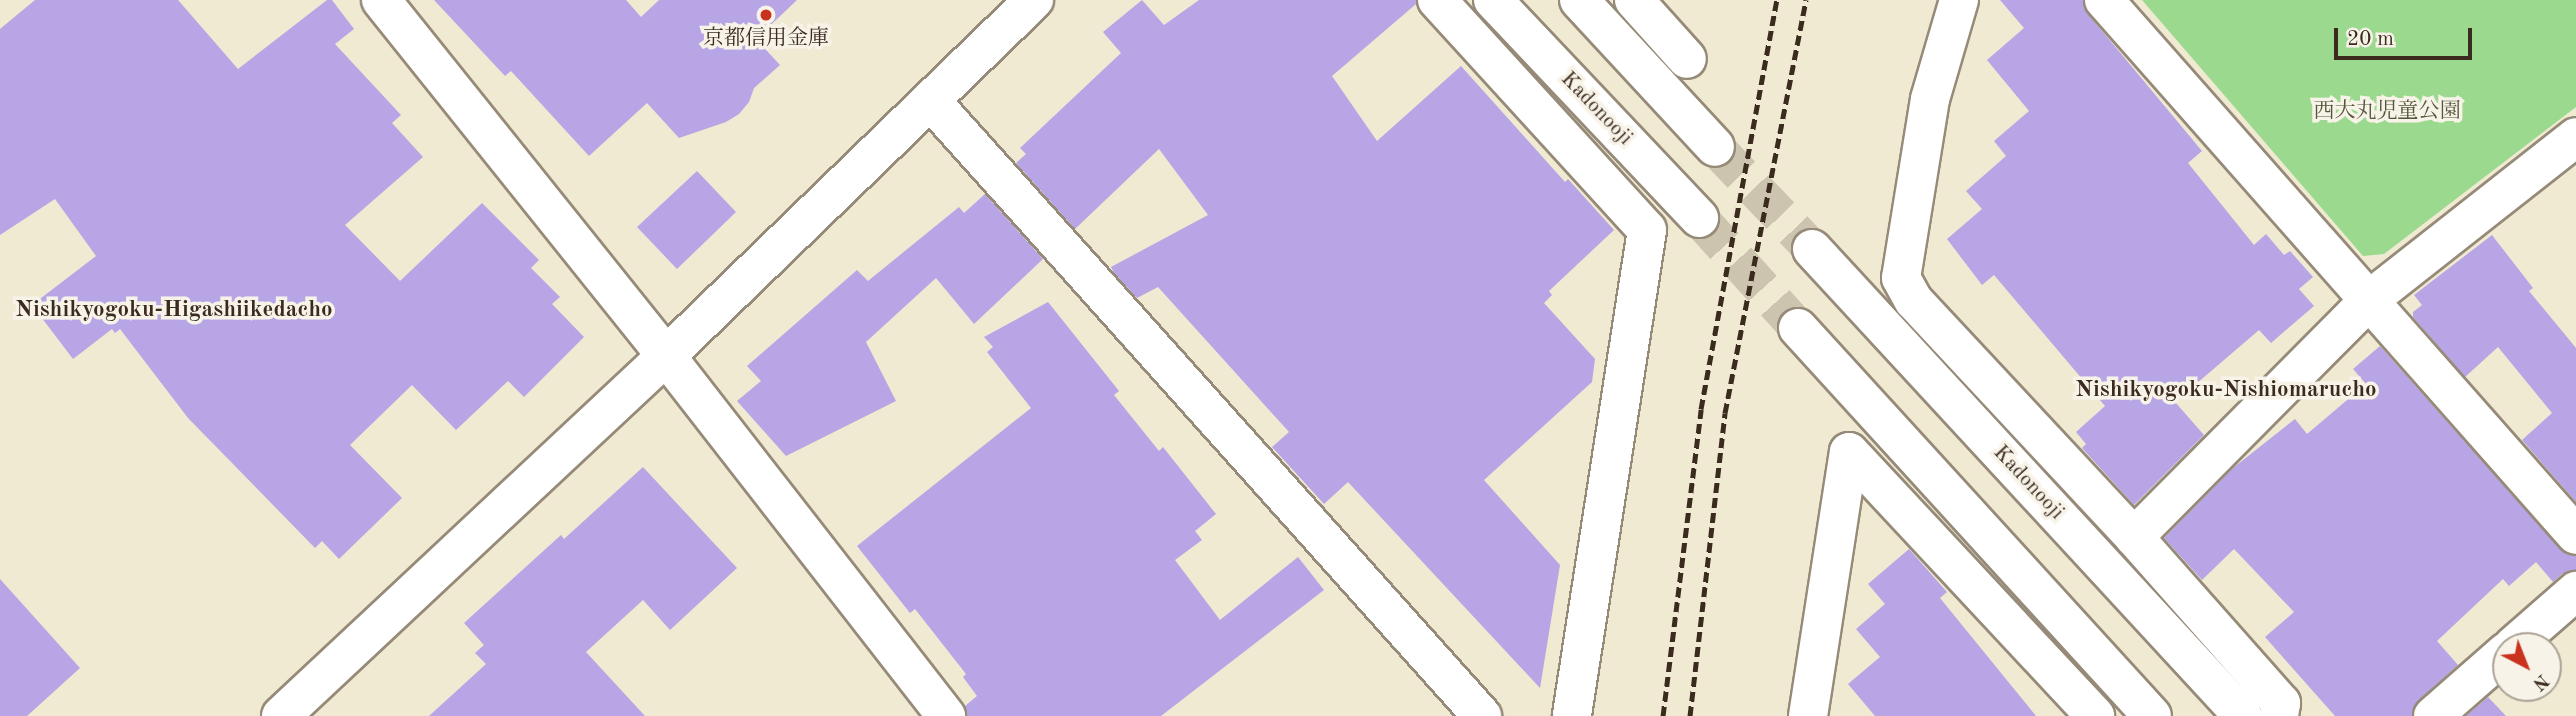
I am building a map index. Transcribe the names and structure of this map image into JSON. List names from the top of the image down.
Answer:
{
  "streets": {
    "street": ["Kadonooji"]
  },
  "districts": ["Nishikyogoku-Higashiikedacho", "Nishikyogoku-Nishiomarucho"],
  "parks": ["西大丸児童公園"],
  "places": ["京都信用金庫"],
  "scale_bar": "20 m",
  "north": "bottom right"
}
